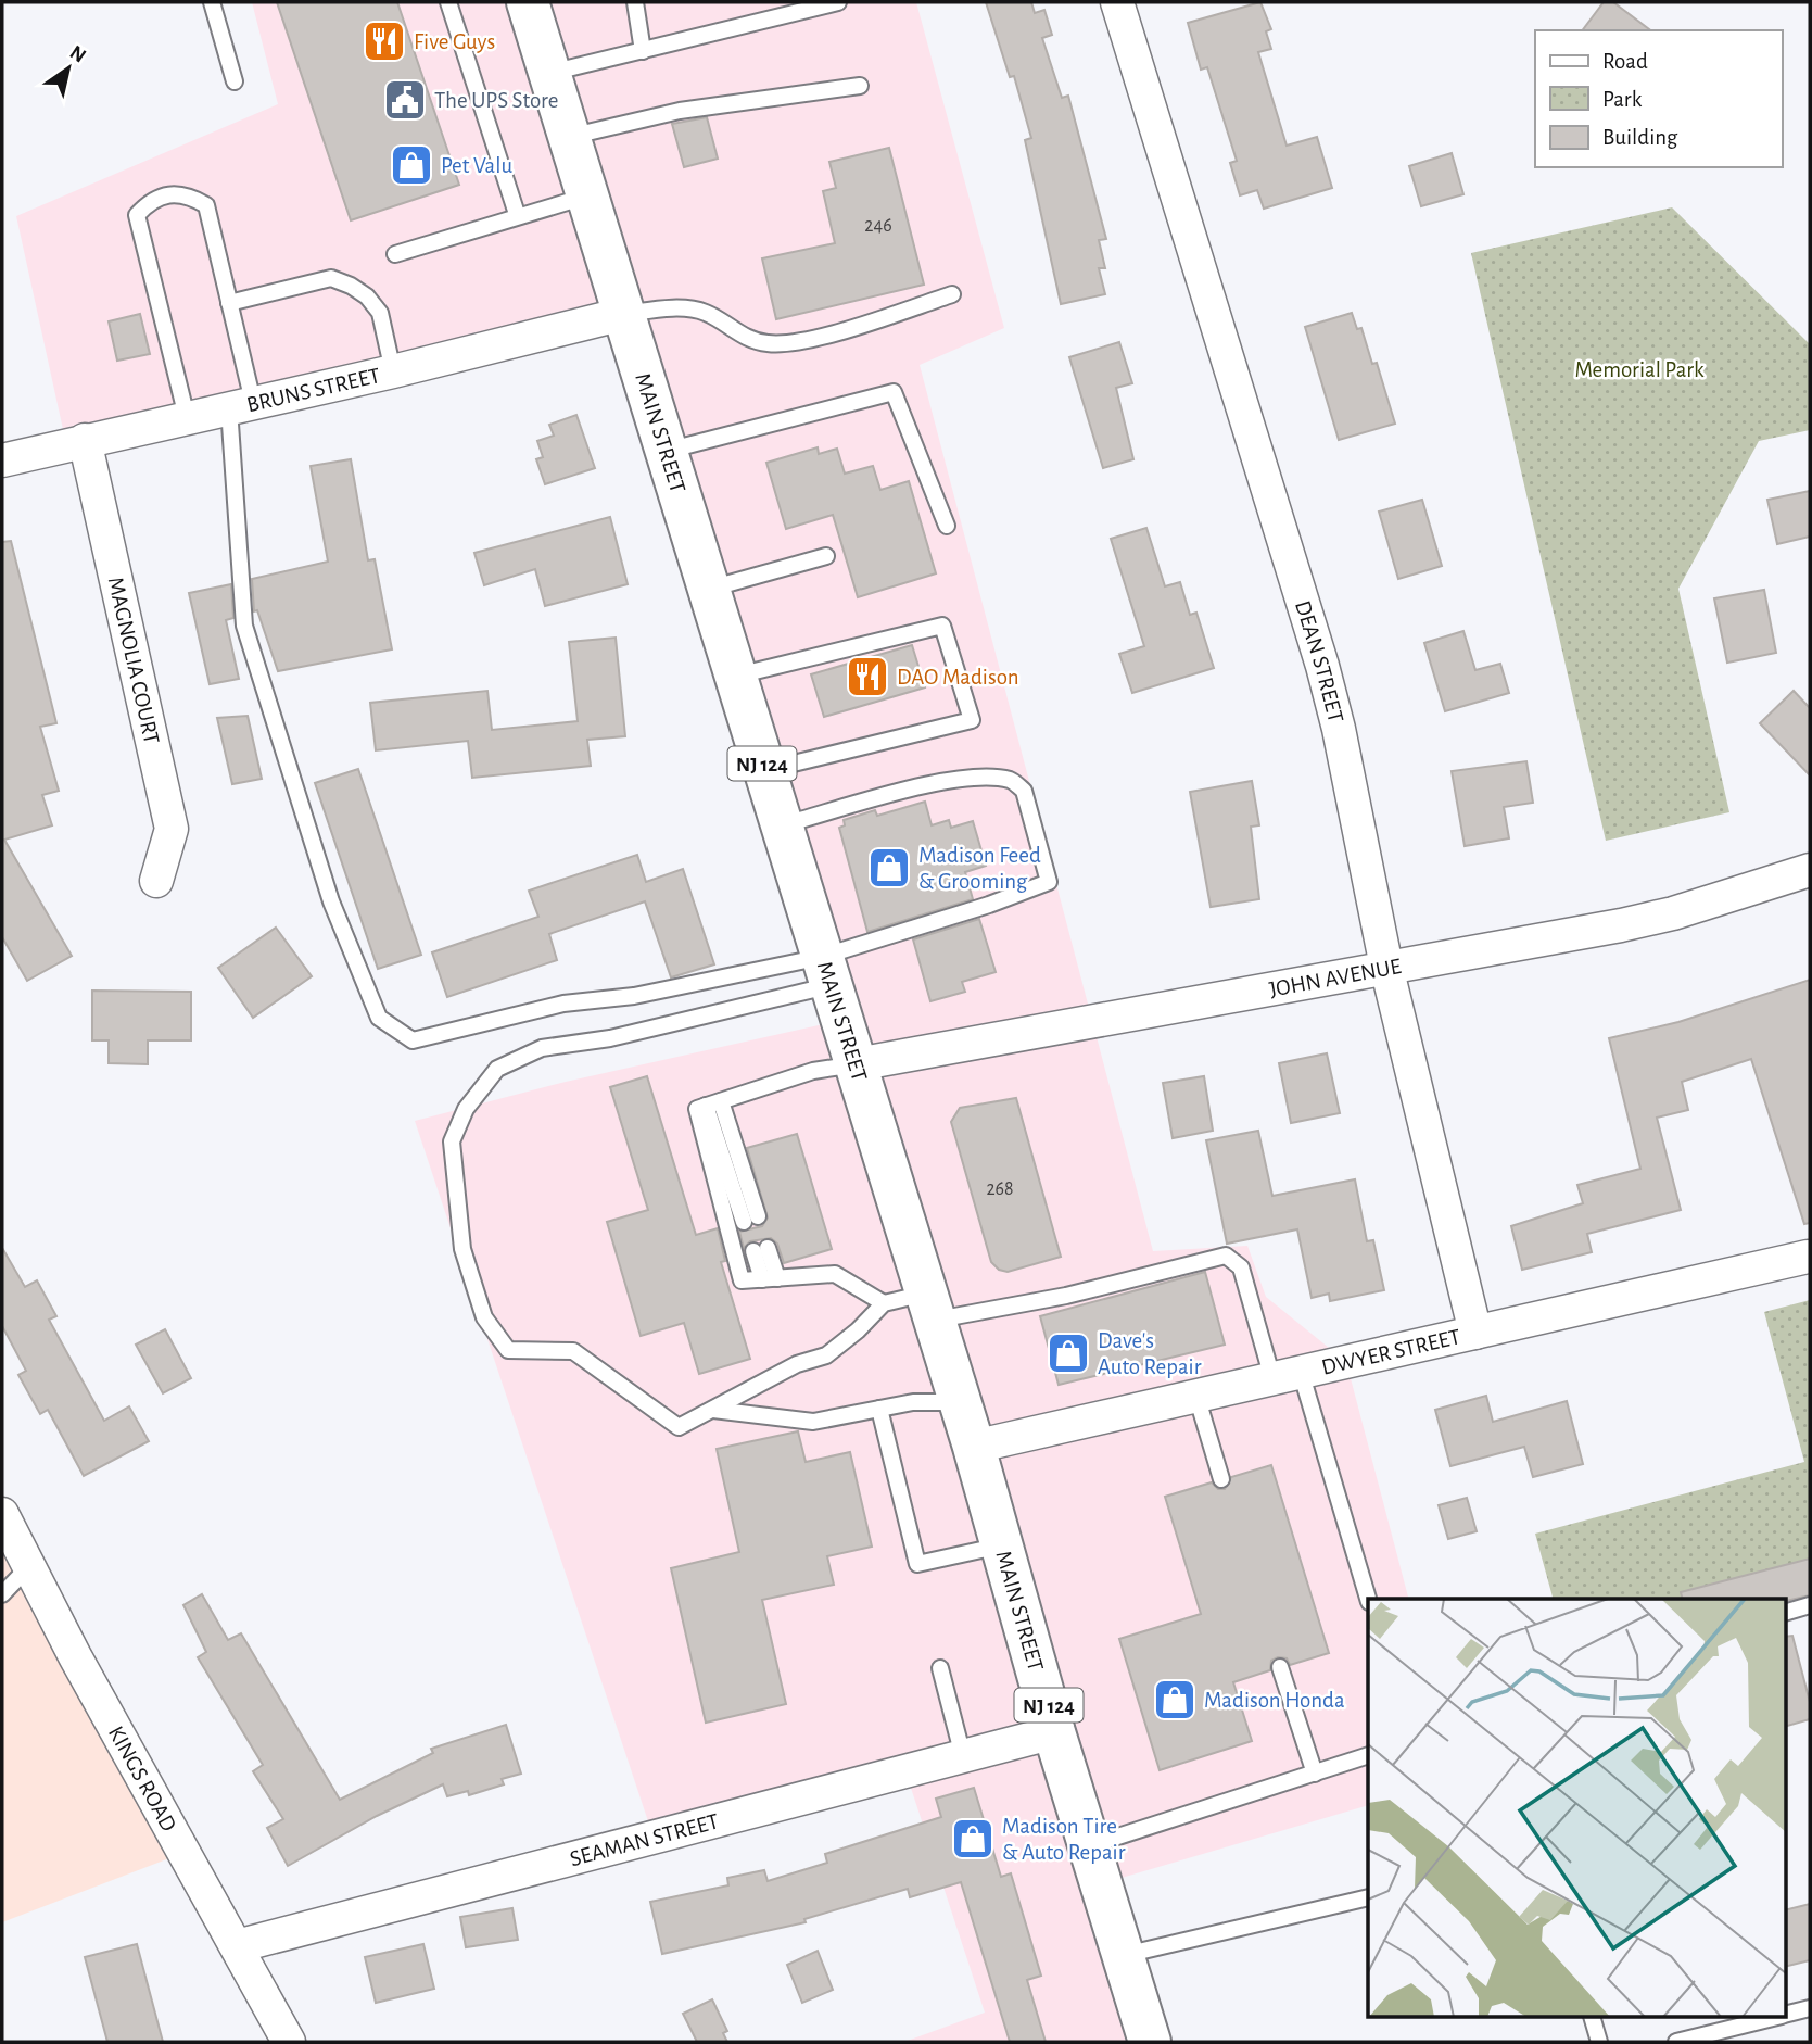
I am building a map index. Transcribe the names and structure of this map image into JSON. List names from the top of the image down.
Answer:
{
  "streets": {
    "main road": ["MAIN STREET", "NJ 124"],
    "street": [
      "BRUNS STREET",
      "MAGNOLIA COURT",
      "DEAN STREET",
      "JOHN AVENUE",
      "DWYER STREET",
      "KINGS ROAD",
      "SEAMAN STREET"
    ]
  },
  "crossings": [
    ["BRUNS STREET", "MAIN STREET"],
    ["BRUNS STREET", "MAGNOLIA COURT"],
    ["MAIN STREET", "JOHN AVENUE"],
    ["MAIN STREET", "DWYER STREET"],
    ["MAIN STREET", "SEAMAN STREET"],
    ["DEAN STREET", "JOHN AVENUE"],
    ["DEAN STREET", "DWYER STREET"],
    ["KINGS ROAD", "SEAMAN STREET"]
  ],
  "parks": ["Memorial Park"],
  "places": {
    "restaurant": ["Five Guys", "DAO Madison"],
    "public building": ["The UPS Store"],
    "shop": [
      "Pet Valu",
      "Madison Feed & Grooming",
      "Dave's Auto Repair",
      "Madison Honda",
      "Madison Tire & Auto Repair"
    ]
  },
  "house_numbers": ["246", "268"],
  "legend": ["Road", "Park", "Building"],
  "north": "top right"
}
